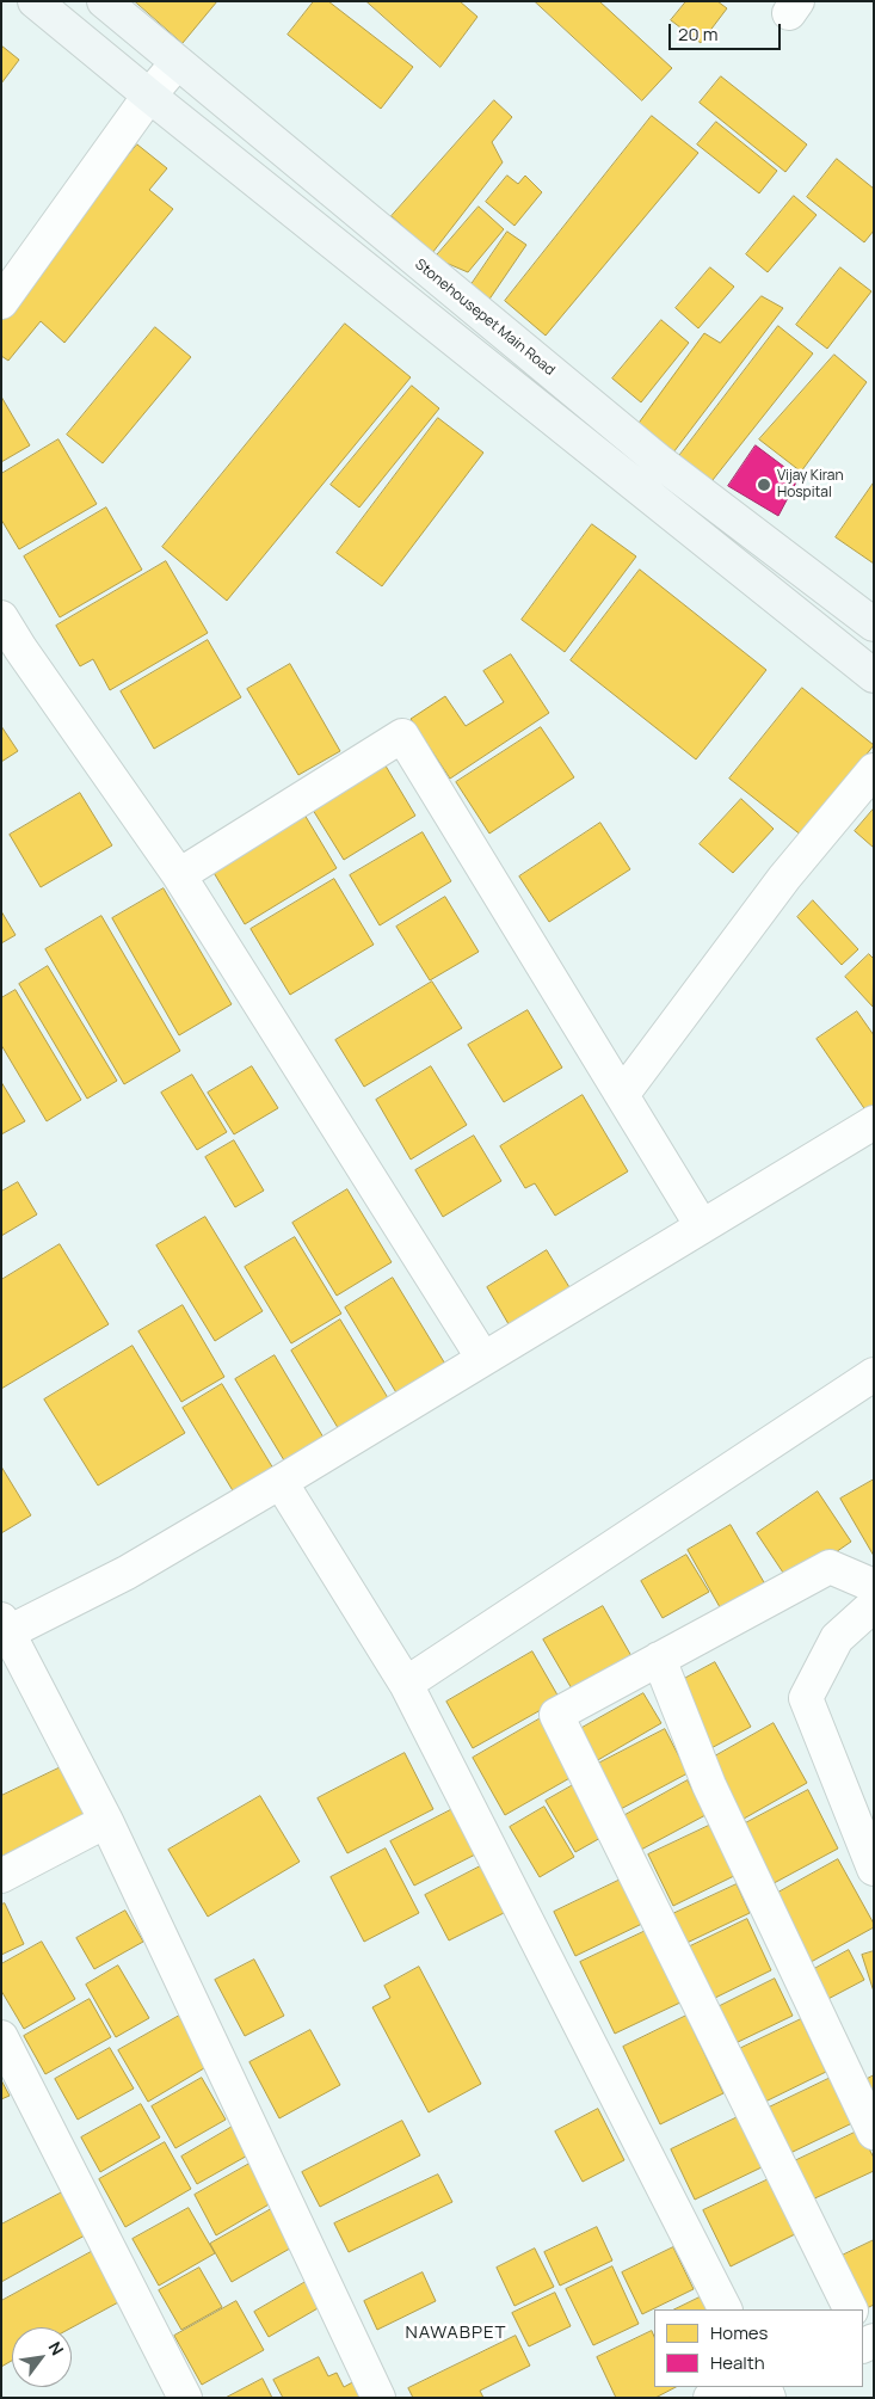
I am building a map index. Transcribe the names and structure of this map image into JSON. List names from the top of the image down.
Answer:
{
  "streets": {
    "main road": ["Stonehousepet Main Road"]
  },
  "districts": ["NAWABPET"],
  "places": ["Vijay Kiran Hospital"],
  "legend": ["Homes", "Health"],
  "scale_bar": "20 m",
  "north": "top right"
}
